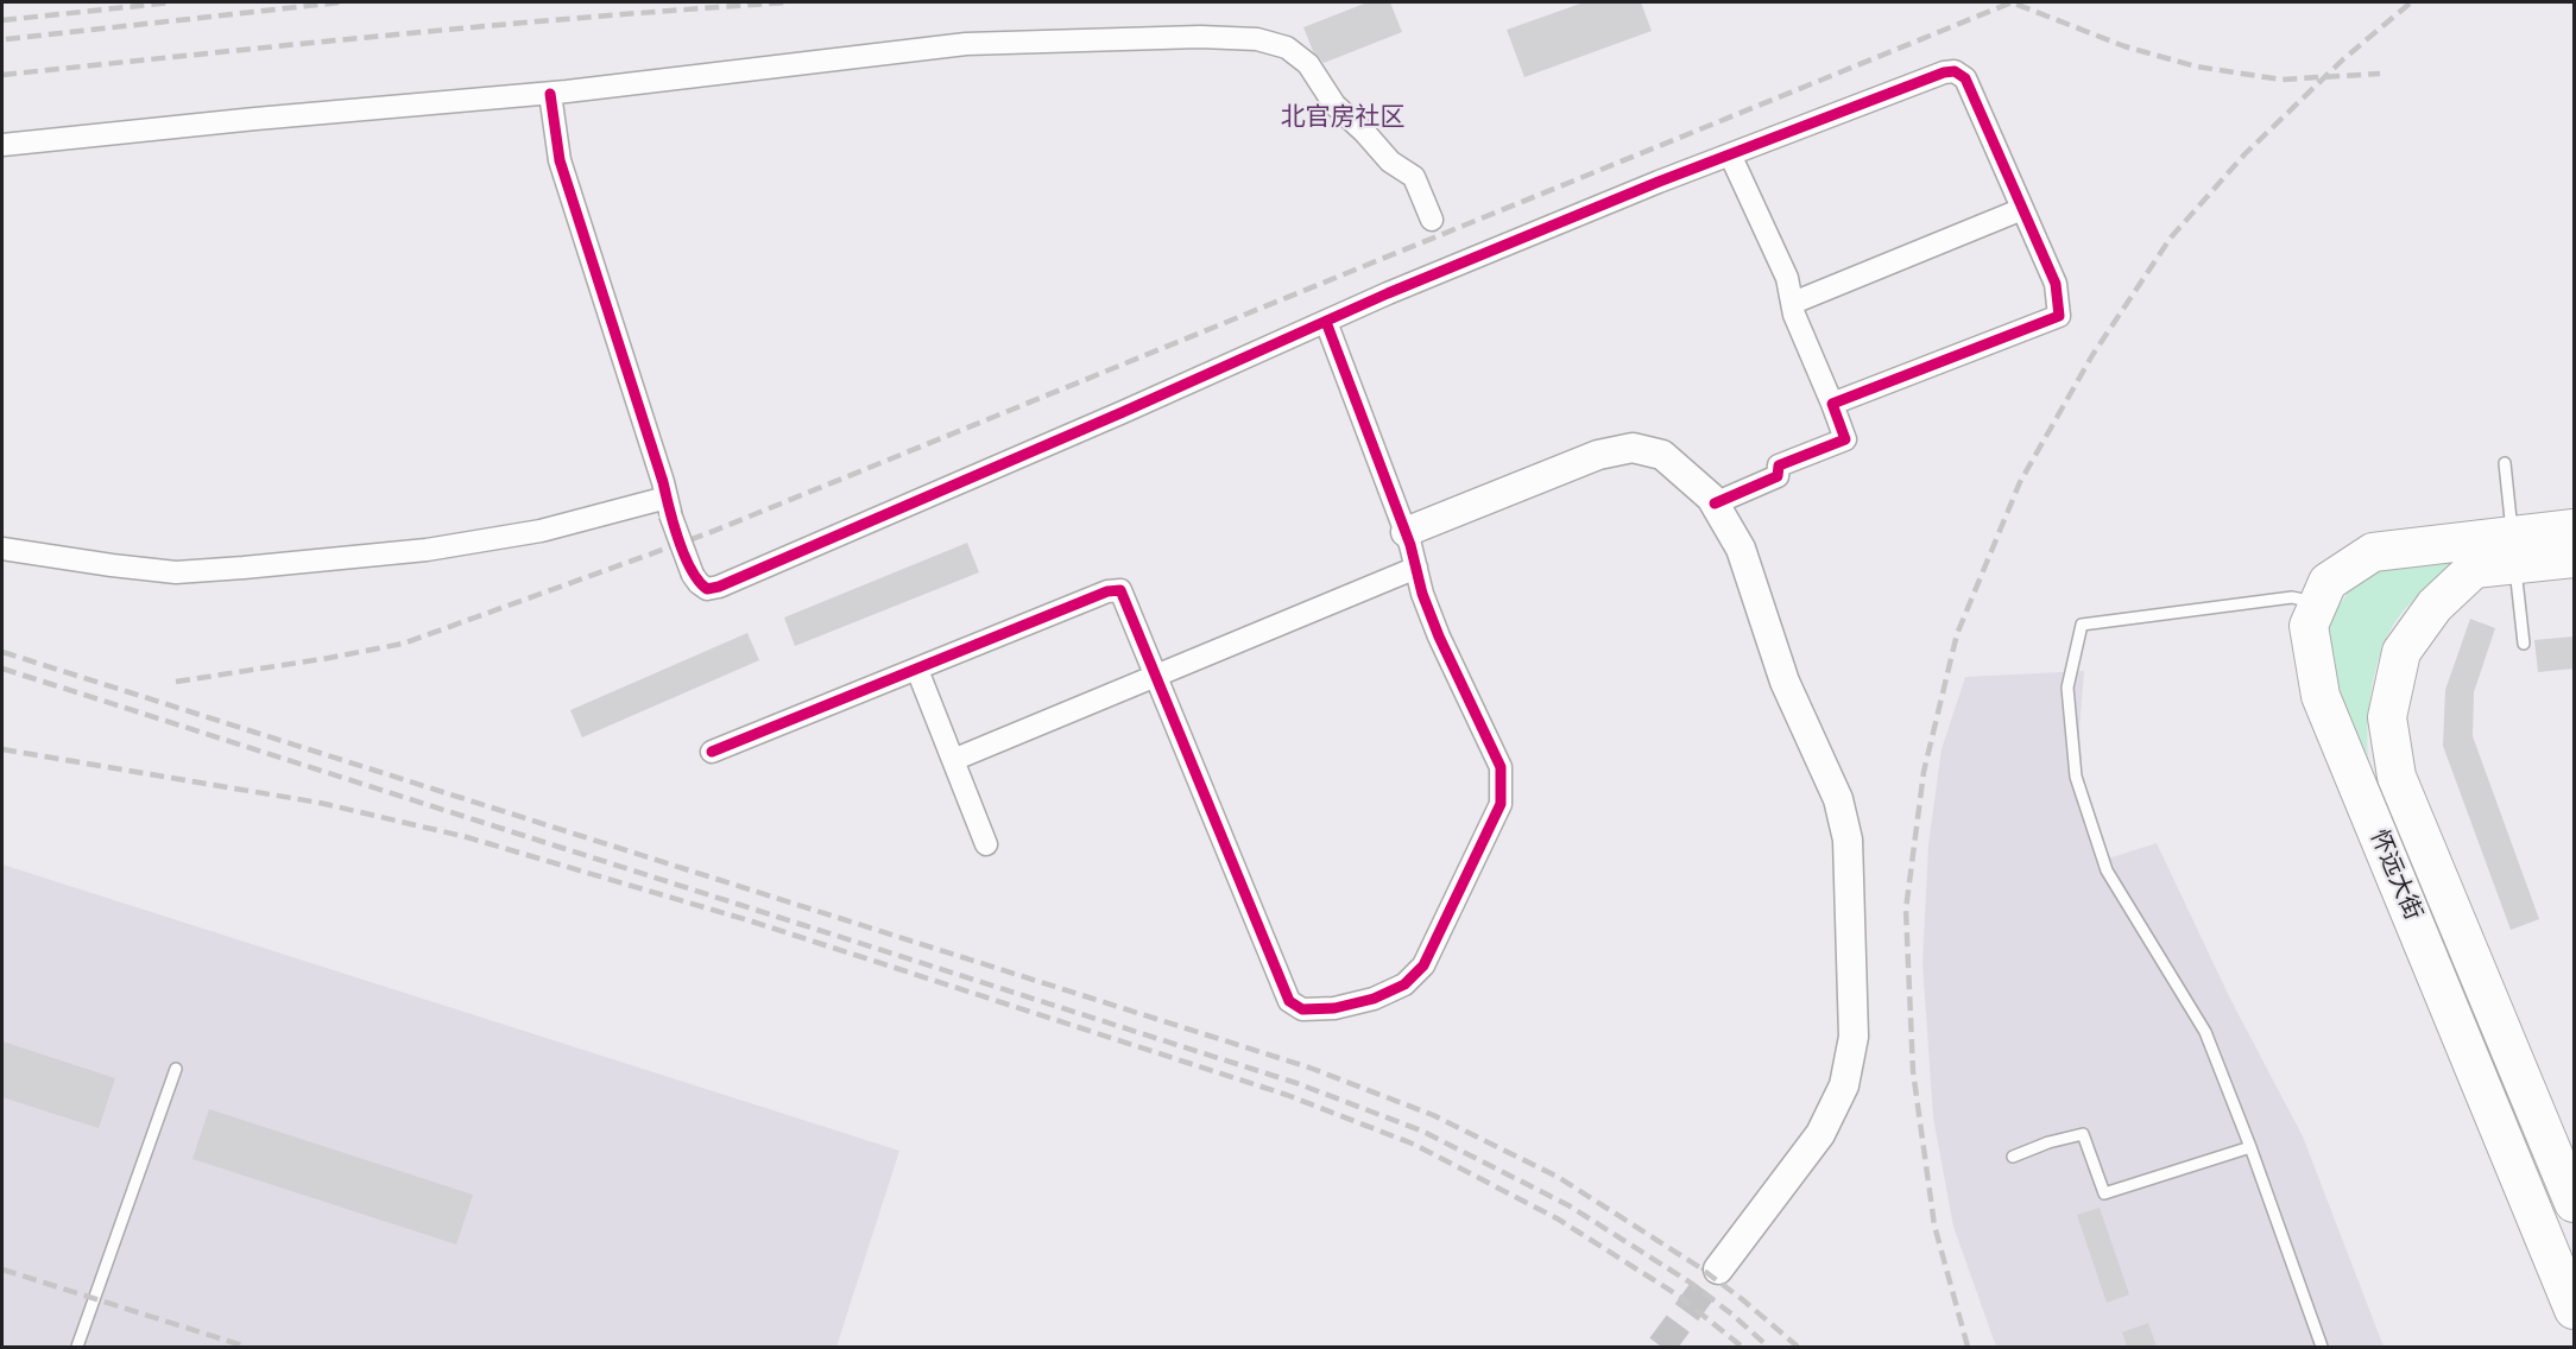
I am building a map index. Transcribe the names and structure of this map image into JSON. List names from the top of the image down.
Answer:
{
  "streets": {
    "highway": ["怀远大街"]
  },
  "districts": ["北官房社区"]
}
